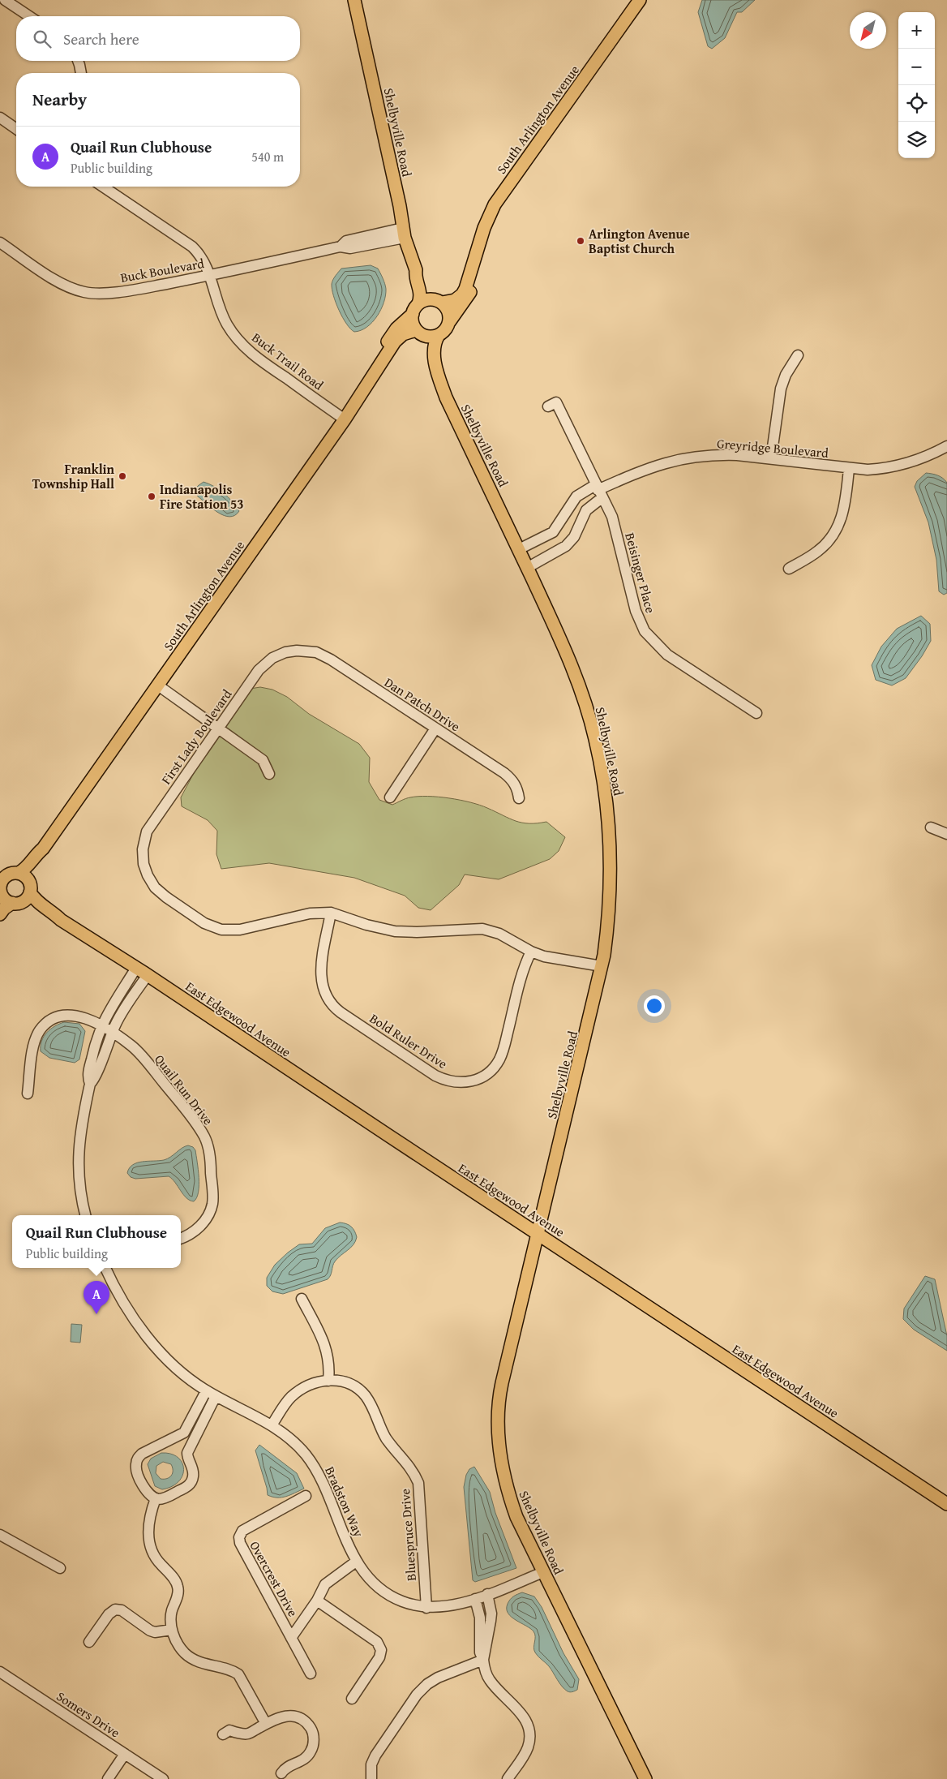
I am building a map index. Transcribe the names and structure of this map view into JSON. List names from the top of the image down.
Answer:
{
  "streets": {
    "main road": ["South Arlington Avenue", "Shelbyville Road", "East Edgewood Avenue"],
    "street": [
      "Buck Boulevard",
      "Buck Trail Road",
      "Greyridge Boulevard",
      "Beisinger Place",
      "Dan Patch Drive",
      "First Lady Boulevard",
      "Bold Ruler Drive",
      "Quail Run Drive",
      "Bradston Way",
      "Bluespruce Drive",
      "Overcrest Drive",
      "Somers Drive"
    ]
  },
  "crossings": [
    ["South Arlington Avenue", "Buck Trail Road"],
    ["Shelbyville Road", "Buck Boulevard"],
    ["Shelbyville Road", "Greyridge Boulevard"],
    ["Shelbyville Road", "East Edgewood Avenue"],
    ["Shelbyville Road", "Bradston Way"],
    ["Buck Boulevard", "Buck Trail Road"],
    ["Greyridge Boulevard", "Beisinger Place"],
    ["Dan Patch Drive", "First Lady Boulevard"],
    ["First Lady Boulevard", "Bold Ruler Drive"],
    ["Bradston Way", "Bluespruce Drive"],
    ["Bradston Way", "Overcrest Drive"]
  ],
  "places": ["Arlington Avenue Baptist Church", "Franklin Township Hall", "Indianapolis Fire Station 53"],
  "north": "bottom left",
  "page": {
    "map_buttons": ["+", "−"],
    "search": "Search here",
    "heading": "Nearby",
    "list": [
      {
        "mark": "A",
        "name": "Quail Run Clubhouse",
        "note": "Public building",
        "value": "540 m"
      }
    ],
    "popup": ["Quail Run Clubhouse", "Public building"],
    "pins": "A"
  }
}
